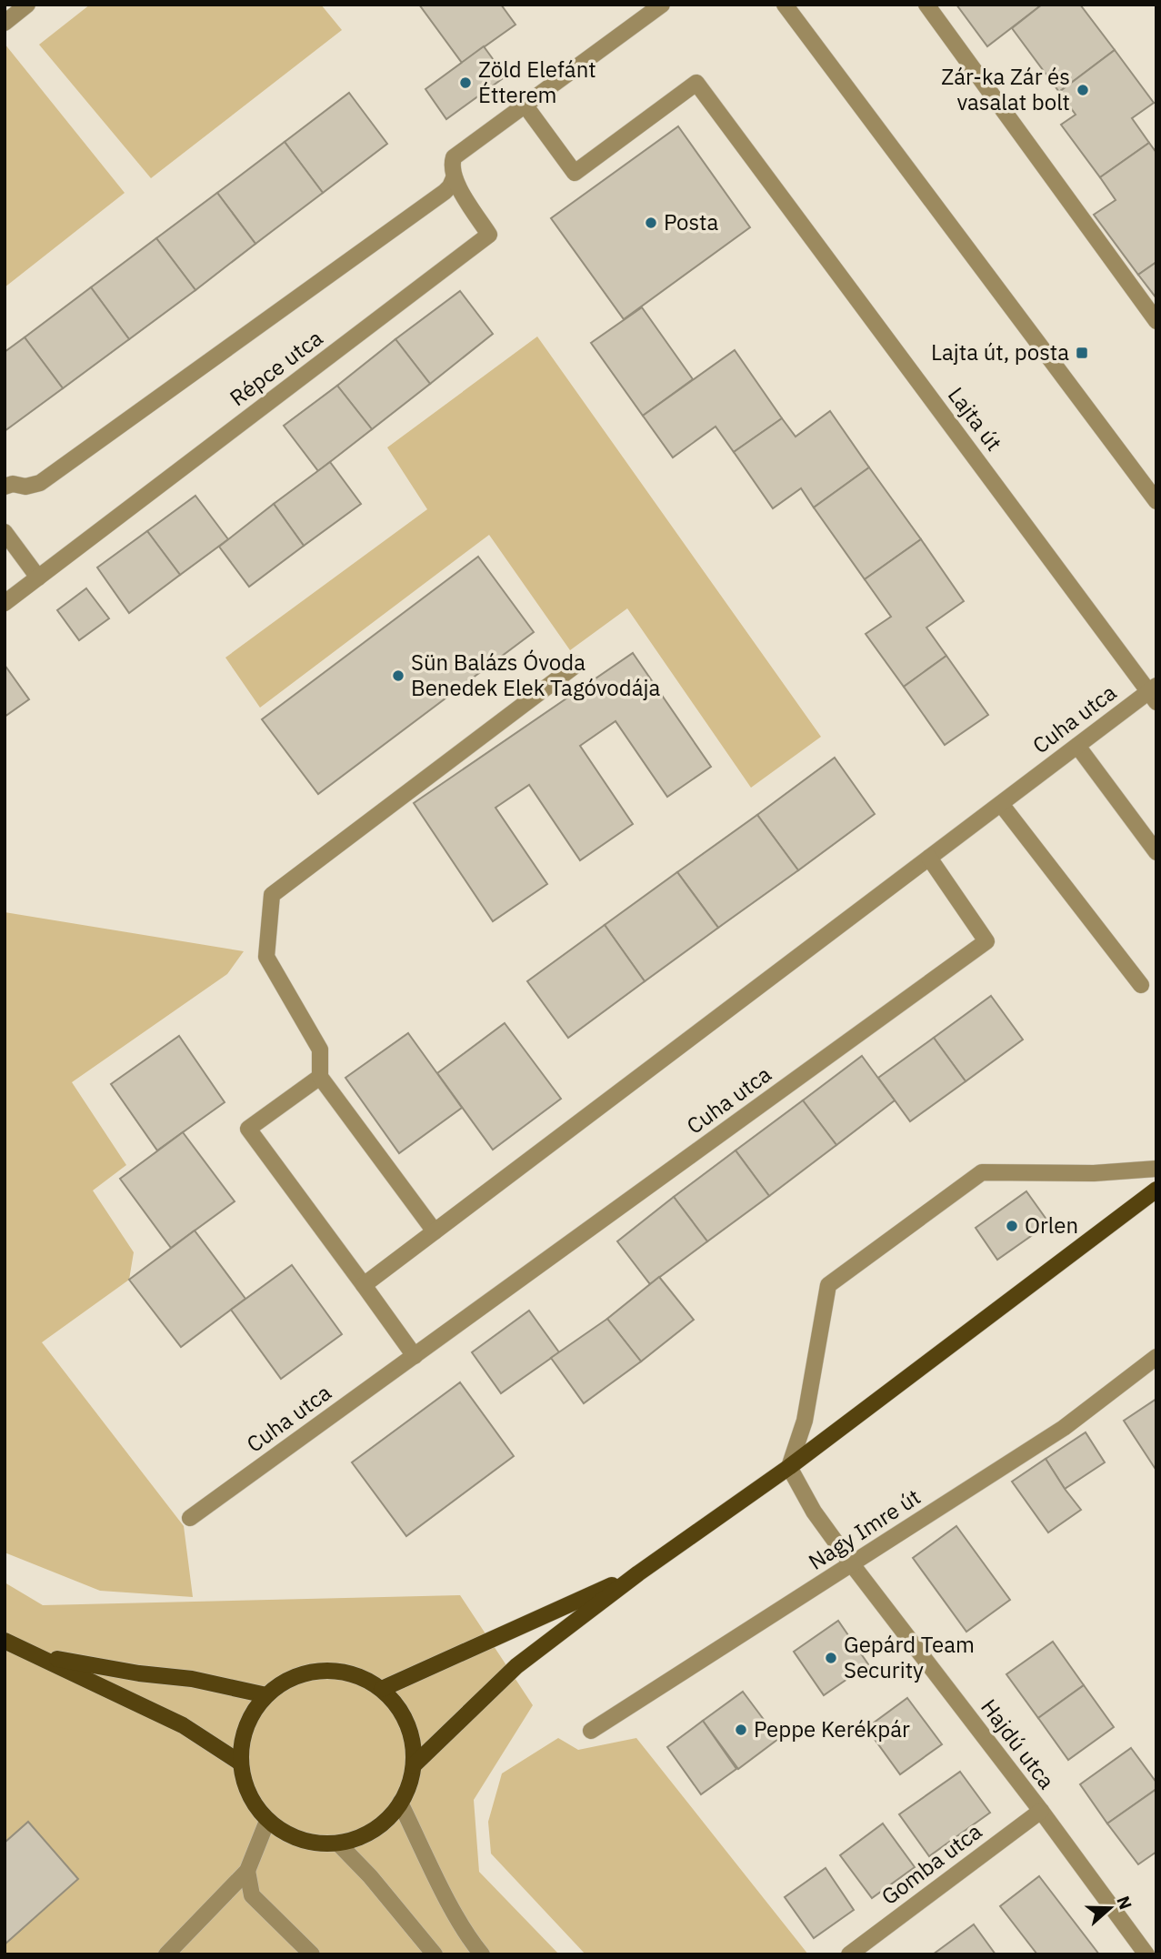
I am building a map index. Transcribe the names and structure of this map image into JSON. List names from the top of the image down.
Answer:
{
  "streets": {
    "street": [
      "Répce utca",
      "Lajta út",
      "Cuha utca",
      "Nagy Imre út",
      "Hajdú utca",
      "Gomba utca"
    ]
  },
  "crossings": [
    ["Répce utca", "Lajta út"],
    ["Lajta út", "Cuha utca"],
    ["Nagy Imre út", "Hajdú utca"],
    ["Hajdú utca", "Gomba utca"]
  ],
  "places": {
    "other": [
      "Zöld Elefánt Étterem",
      "Zár-ka Zár és vasalat bolt",
      "Posta",
      "Sün Balázs Óvoda Benedek Elek Tagóvodája",
      "Orlen",
      "Gepárd Team Security",
      "Peppe Kerékpár"
    ],
    "transit": ["Lajta út, posta"]
  },
  "north": "right"
}
